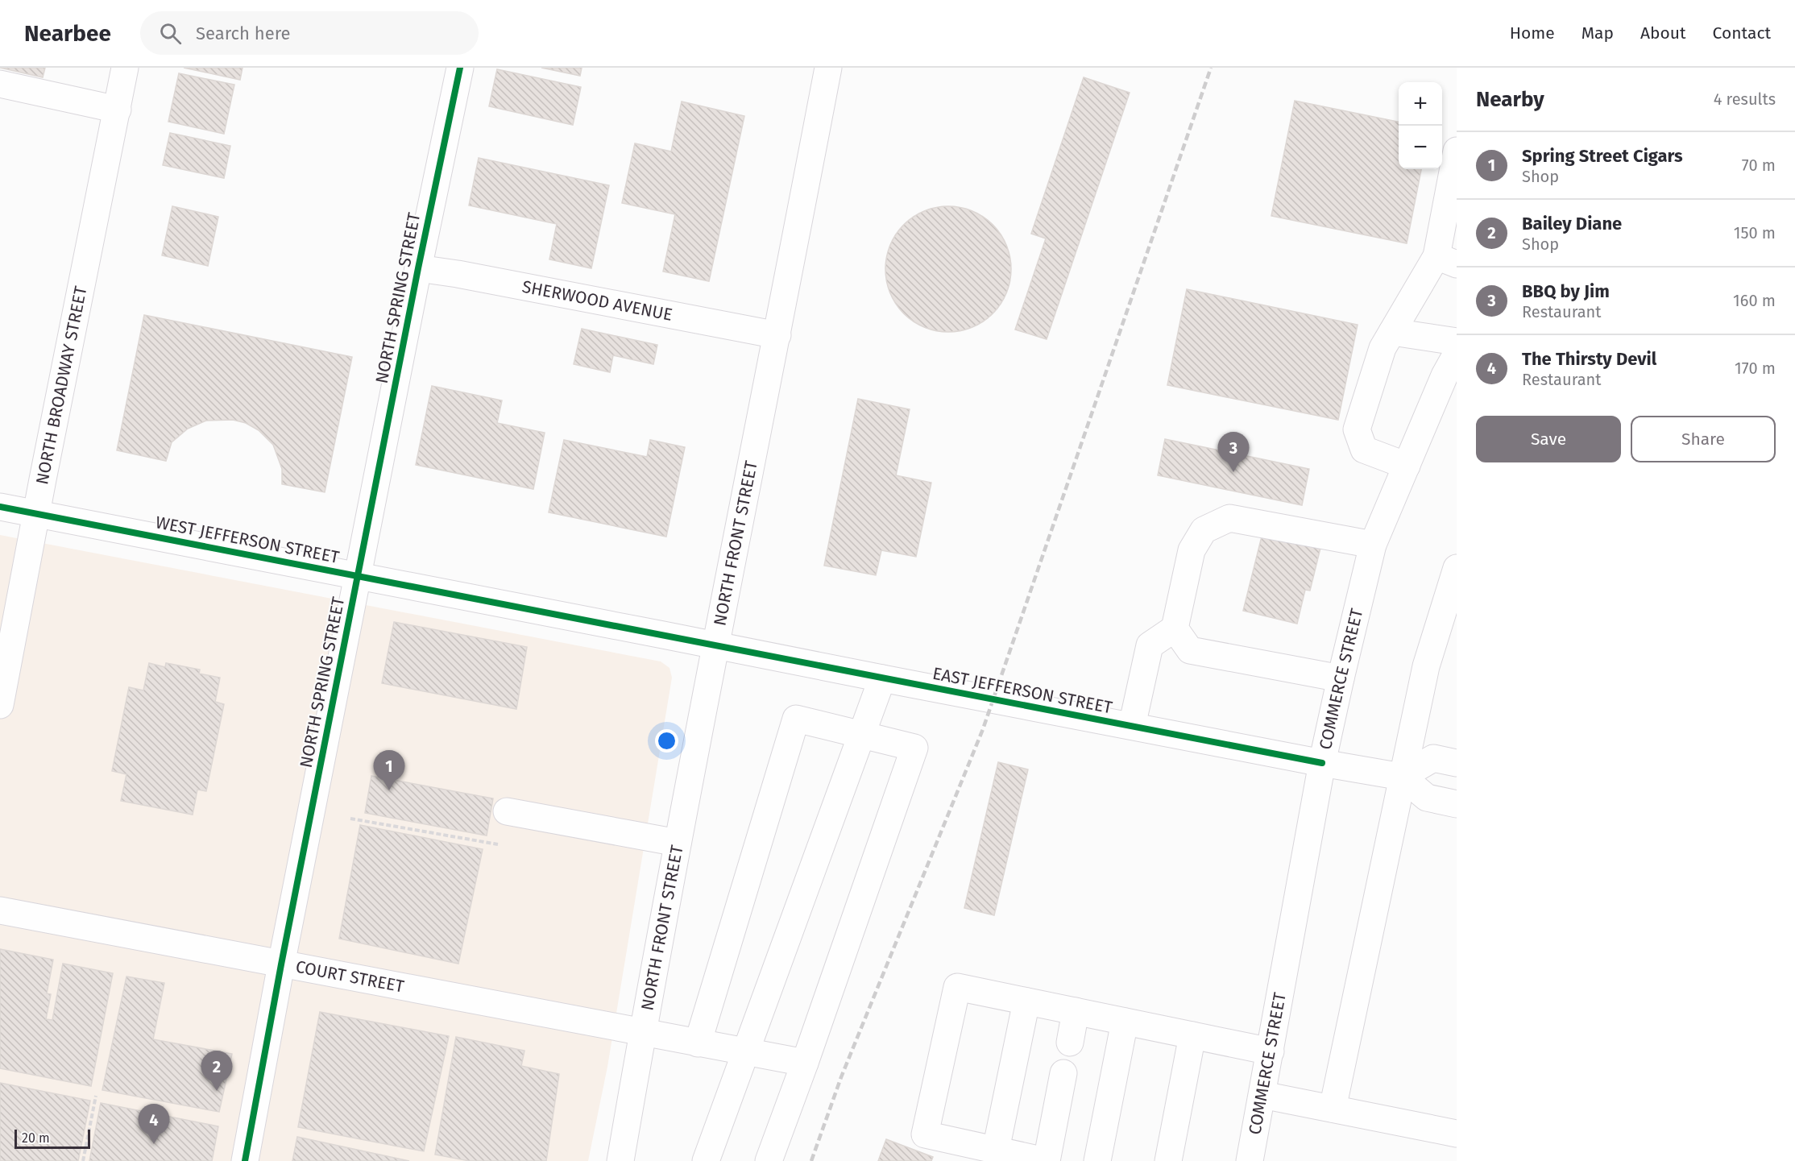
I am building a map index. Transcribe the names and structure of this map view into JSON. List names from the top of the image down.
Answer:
{
  "streets": {
    "street": [
      "NORTH SPRING STREET",
      "SHERWOOD AVENUE",
      "NORTH BROADWAY STREET",
      "WEST JEFFERSON STREET",
      "NORTH FRONT STREET",
      "COMMERCE STREET",
      "EAST JEFFERSON STREET",
      "COURT STREET"
    ]
  },
  "crossings": [
    ["NORTH SPRING STREET", "SHERWOOD AVENUE"],
    ["NORTH SPRING STREET", "WEST JEFFERSON STREET"],
    ["NORTH SPRING STREET", "COURT STREET"],
    ["SHERWOOD AVENUE", "NORTH FRONT STREET"],
    ["NORTH BROADWAY STREET", "WEST JEFFERSON STREET"],
    ["WEST JEFFERSON STREET", "NORTH FRONT STREET"],
    ["WEST JEFFERSON STREET", "EAST JEFFERSON STREET"],
    ["NORTH FRONT STREET", "EAST JEFFERSON STREET"],
    ["NORTH FRONT STREET", "COURT STREET"],
    ["COMMERCE STREET", "EAST JEFFERSON STREET"]
  ],
  "scale_bar": "20 m",
  "page": {
    "header": "Nearbee",
    "search": "Search here",
    "nav": [
      "Home",
      "Map",
      "About",
      "Contact"
    ],
    "heading": ["Nearby", "4 results"],
    "map_buttons": ["+", "−"],
    "list": [
      {
        "mark": "1",
        "name": "Spring Street Cigars",
        "note": "Shop",
        "value": "70 m"
      },
      {
        "mark": "2",
        "name": "Bailey Diane",
        "note": "Shop",
        "value": "150 m"
      },
      {
        "mark": "3",
        "name": "BBQ by Jim",
        "note": "Restaurant",
        "value": "160 m"
      },
      {
        "mark": "4",
        "name": "The Thirsty Devil",
        "note": "Restaurant",
        "value": "170 m"
      }
    ],
    "buttons": ["Save", "Share"],
    "pins": [
      "3",
      "1",
      "2",
      "4"
    ],
    "scale": "20 m"
  }
}
